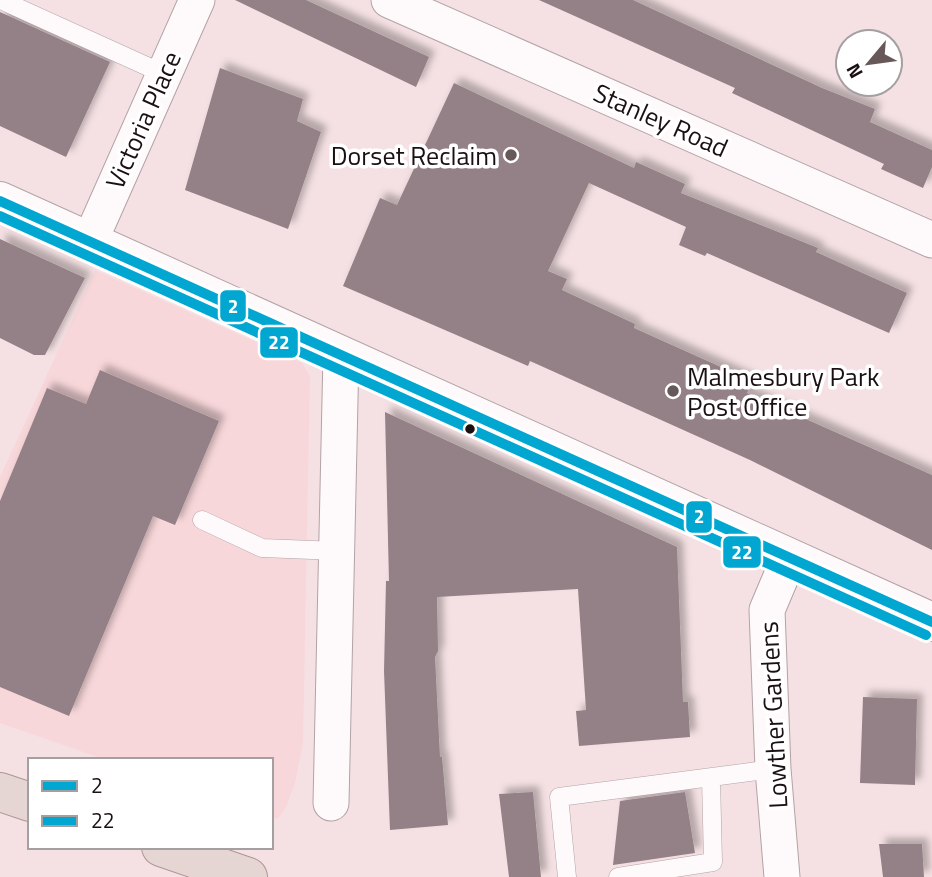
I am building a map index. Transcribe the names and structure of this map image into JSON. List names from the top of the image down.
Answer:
{
  "streets": {
    "street": ["Victoria Place", "Stanley Road", "Lowther Gardens"]
  },
  "places": ["Dorset Reclaim", "Malmesbury Park Post Office"],
  "lines": ["transit line 2", "transit line 22"],
  "legend": ["2", "22"],
  "north": "bottom left"
}
